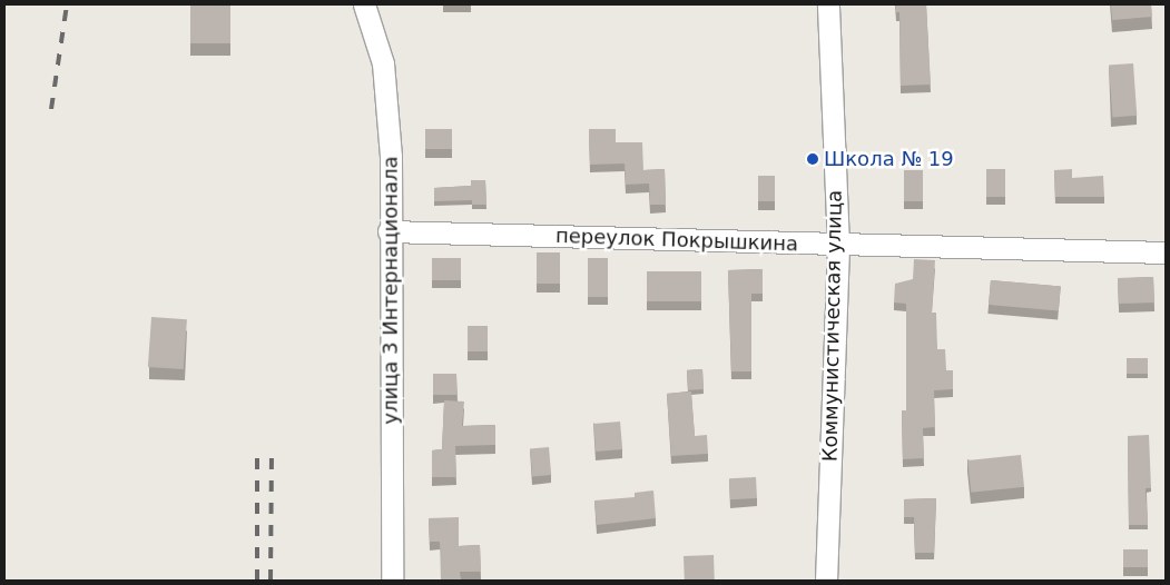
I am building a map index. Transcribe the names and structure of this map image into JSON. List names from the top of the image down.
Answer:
{
  "streets": {
    "street": ["переулок Покрышкина", "улица 3 Интернационала", "Коммунистическая улица"]
  },
  "crossings": [
    ["переулок Покрышкина", "улица 3 Интернационала"],
    ["переулок Покрышкина", "Коммунистическая улица"]
  ],
  "places": ["Школа № 19"]
}
